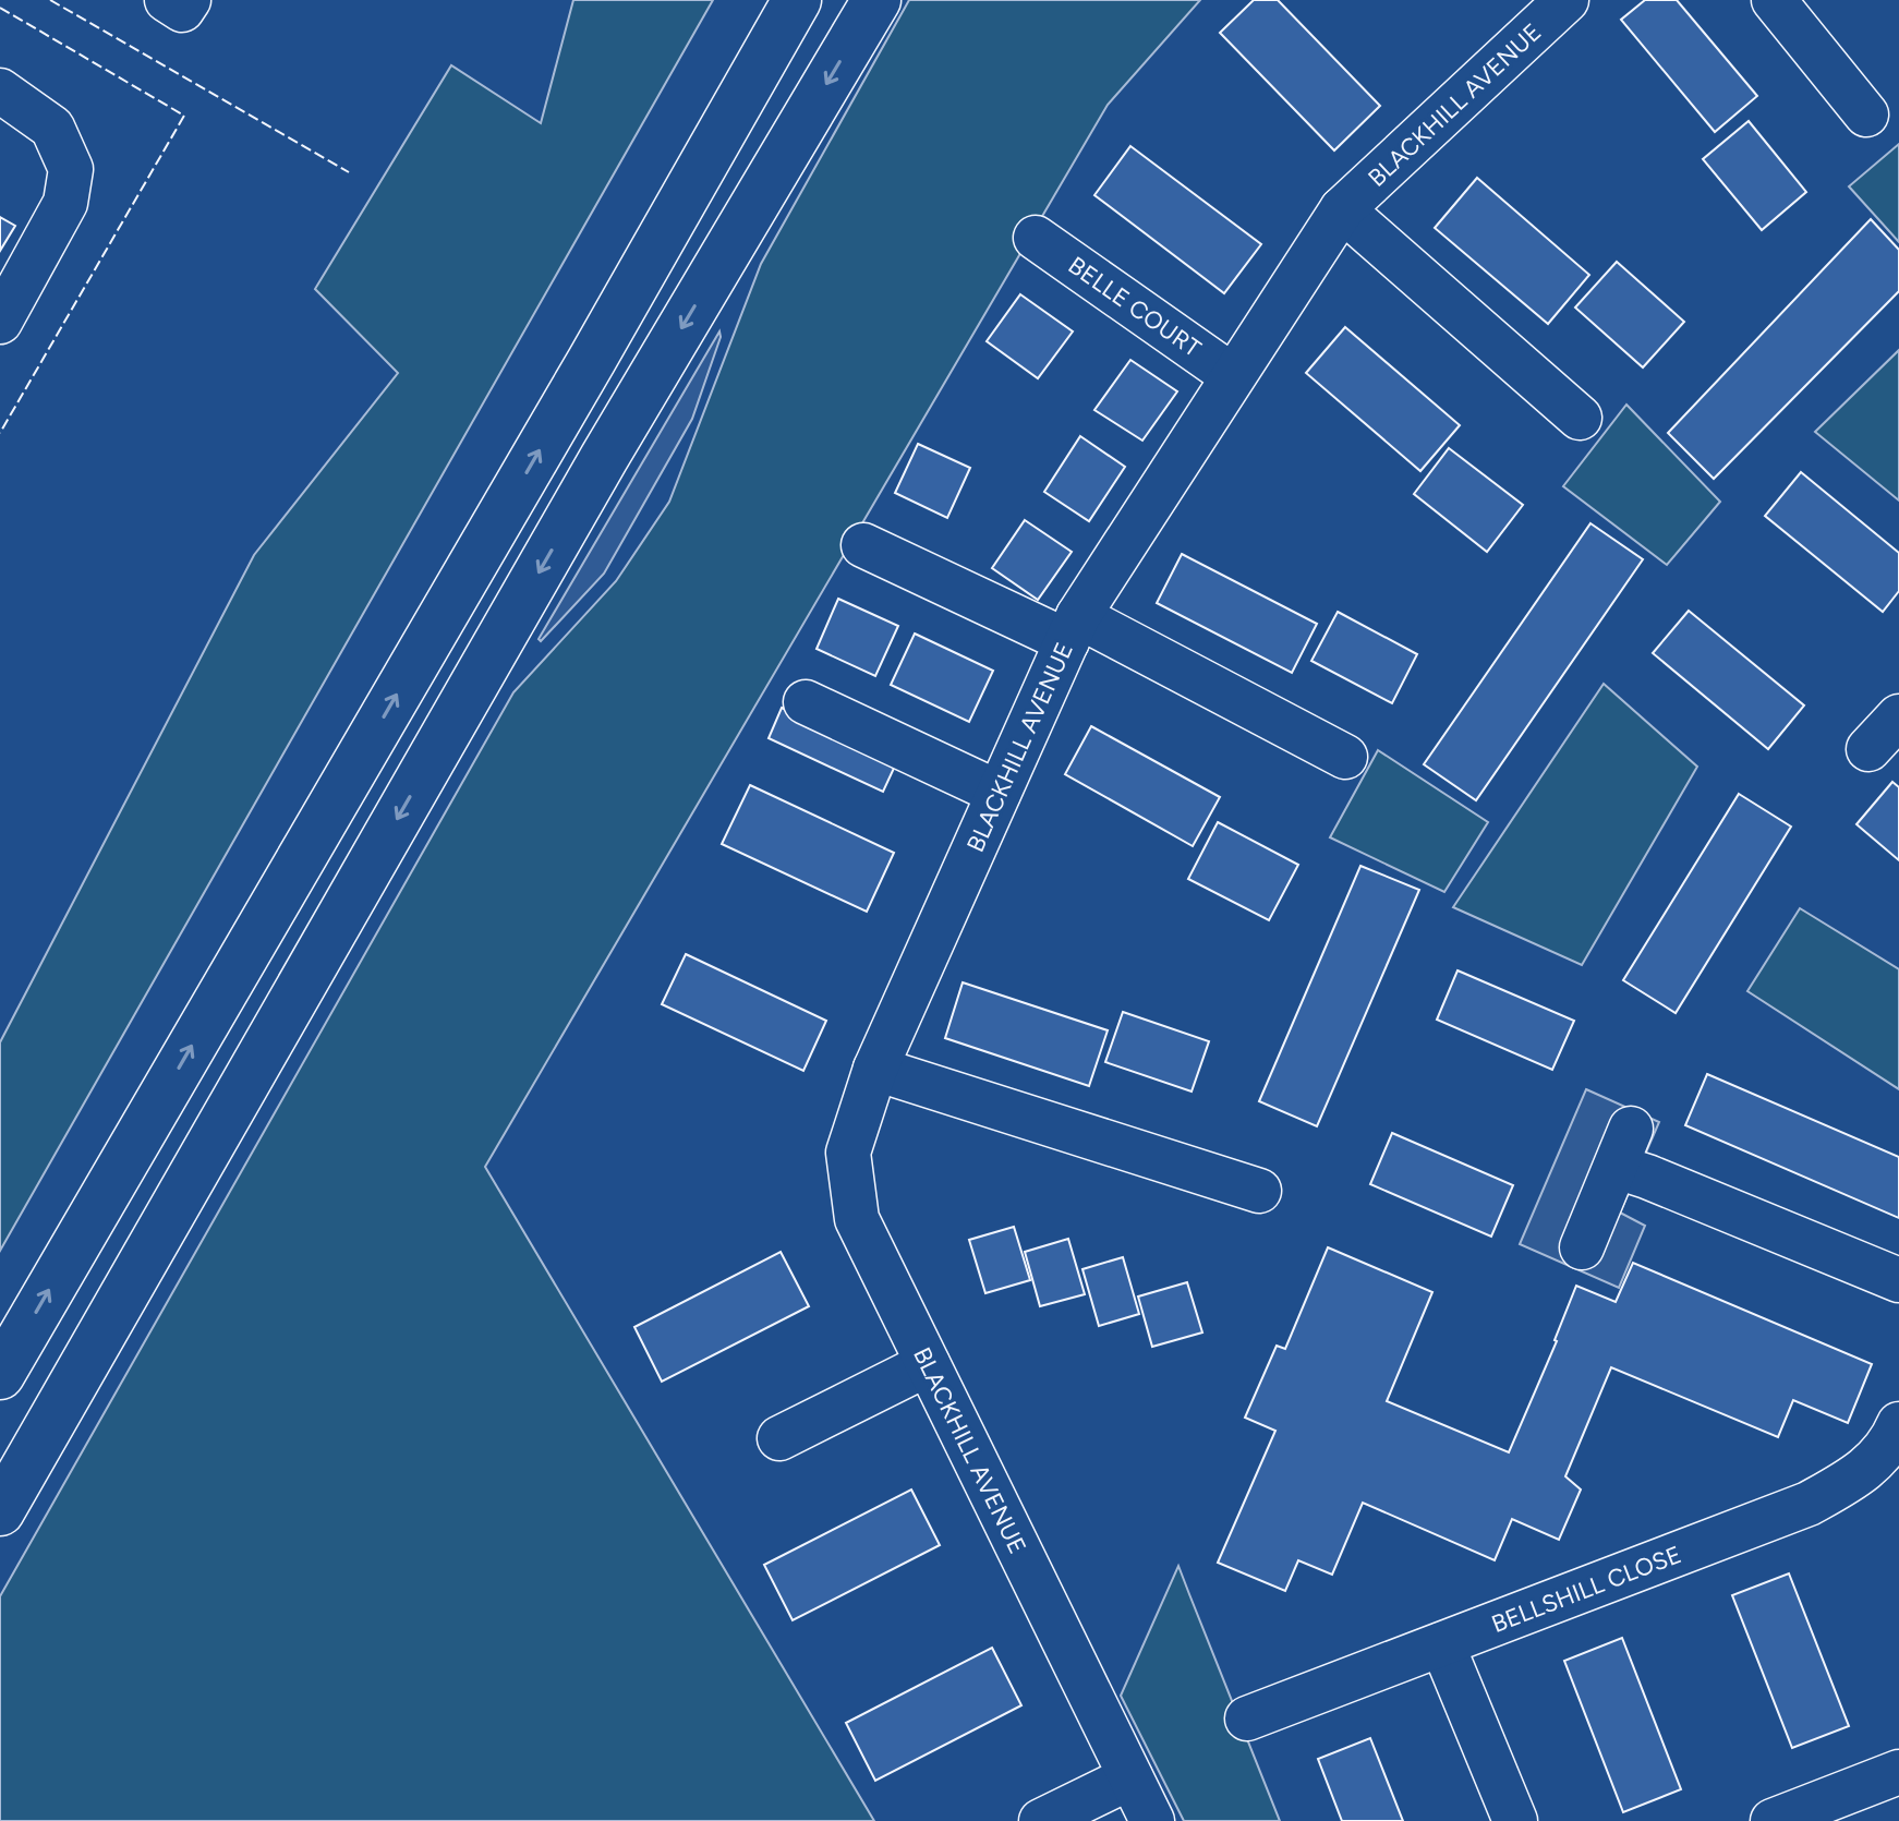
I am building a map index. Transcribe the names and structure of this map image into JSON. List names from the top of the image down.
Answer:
{
  "streets": {
    "street": ["BLACKHILL AVENUE", "BELLE COURT", "BELLSHILL CLOSE"]
  },
  "crossings": [
    ["BLACKHILL AVENUE", "BELLE COURT"]
  ]
}
